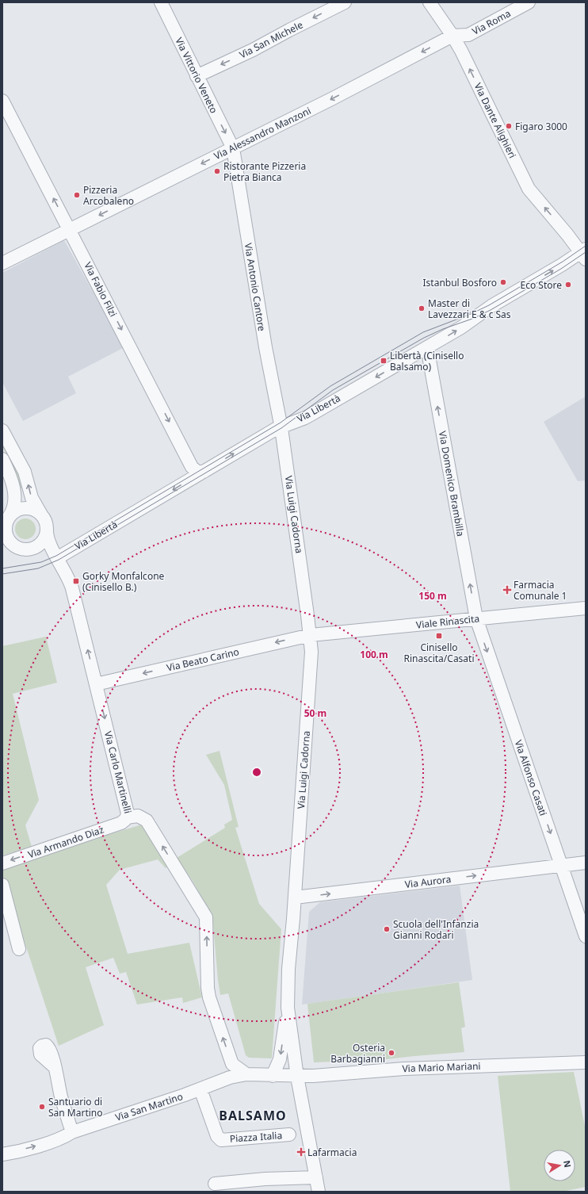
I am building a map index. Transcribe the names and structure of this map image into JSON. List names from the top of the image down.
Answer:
{
  "streets": {
    "street": [
      "Via Roma",
      "Via San Michele",
      "Via Vittorio Veneto",
      "Via Dante Alighieri",
      "Via Alessandro Manzoni",
      "Via Antonio Cantore",
      "Via Fabio Filzi",
      "Via Libertà",
      "Via Domenico Brambilla",
      "Via Luigi Cadorna",
      "Viale Rinascita",
      "Via Beato Carino",
      "Via Carlo Martinelli",
      "Via Alfonso Casati",
      "Via Armando Diaz",
      "Via Aurora",
      "Via Mario Mariani",
      "Via San Martino",
      "Piazza Italia"
    ]
  },
  "crossings": [
    ["Via Roma", "Via Dante Alighieri"],
    ["Via Roma", "Via Alessandro Manzoni"],
    ["Via San Michele", "Via Vittorio Veneto"],
    ["Via Vittorio Veneto", "Via Alessandro Manzoni"],
    ["Via Vittorio Veneto", "Via Antonio Cantore"],
    ["Via Dante Alighieri", "Via Alessandro Manzoni"],
    ["Via Dante Alighieri", "Via Libertà"],
    ["Via Alessandro Manzoni", "Via Antonio Cantore"],
    ["Via Alessandro Manzoni", "Via Fabio Filzi"],
    ["Via Antonio Cantore", "Via Libertà"],
    ["Via Antonio Cantore", "Via Luigi Cadorna"],
    ["Via Fabio Filzi", "Via Libertà"],
    ["Via Libertà", "Via Domenico Brambilla"],
    ["Via Libertà", "Via Luigi Cadorna"],
    ["Via Libertà", "Via Carlo Martinelli"],
    ["Via Domenico Brambilla", "Viale Rinascita"],
    ["Via Domenico Brambilla", "Via Alfonso Casati"],
    ["Via Luigi Cadorna", "Viale Rinascita"],
    ["Via Luigi Cadorna", "Via Beato Carino"],
    ["Via Luigi Cadorna", "Via Aurora"],
    ["Via Luigi Cadorna", "Via Mario Mariani"],
    ["Viale Rinascita", "Via Beato Carino"],
    ["Viale Rinascita", "Via Alfonso Casati"],
    ["Via Beato Carino", "Via Carlo Martinelli"],
    ["Via Carlo Martinelli", "Via Armando Diaz"],
    ["Via Carlo Martinelli", "Via San Martino"],
    ["Via Alfonso Casati", "Via Aurora"],
    ["Via San Martino", "Piazza Italia"]
  ],
  "one_way": [
    "Via San Michele",
    "Via Vittorio Veneto",
    "Via Dante Alighieri",
    "Via Alessandro Manzoni",
    "Via Domenico Brambilla",
    "Via Beato Carino",
    "Via Alfonso Casati",
    "Via Armando Diaz",
    "Via Aurora"
  ],
  "districts": ["BALSAMO"],
  "places": {
    "other": [
      "Figaro 3000",
      "Ristorante Pizzeria Pietra Bianca",
      "Pizzeria Arcobaleno",
      "Istanbul Bosforo",
      "Eco Store",
      "Master di Lavezzari E & c Sas",
      "Scuola dell'Infanzia Gianni Rodari",
      "Osteria Barbagianni",
      "Santuario di San Martino"
    ],
    "transit": ["Libertà (Cinisello Balsamo)", "Gorky Monfalcone (Cinisello B.)", "Cinisello Rinascita/Casati"],
    "health": ["Farmacia Comunale 1", "Lafarmacia"]
  },
  "north": "right",
  "rings": ["150 m", "100 m", "50 m"]
}
